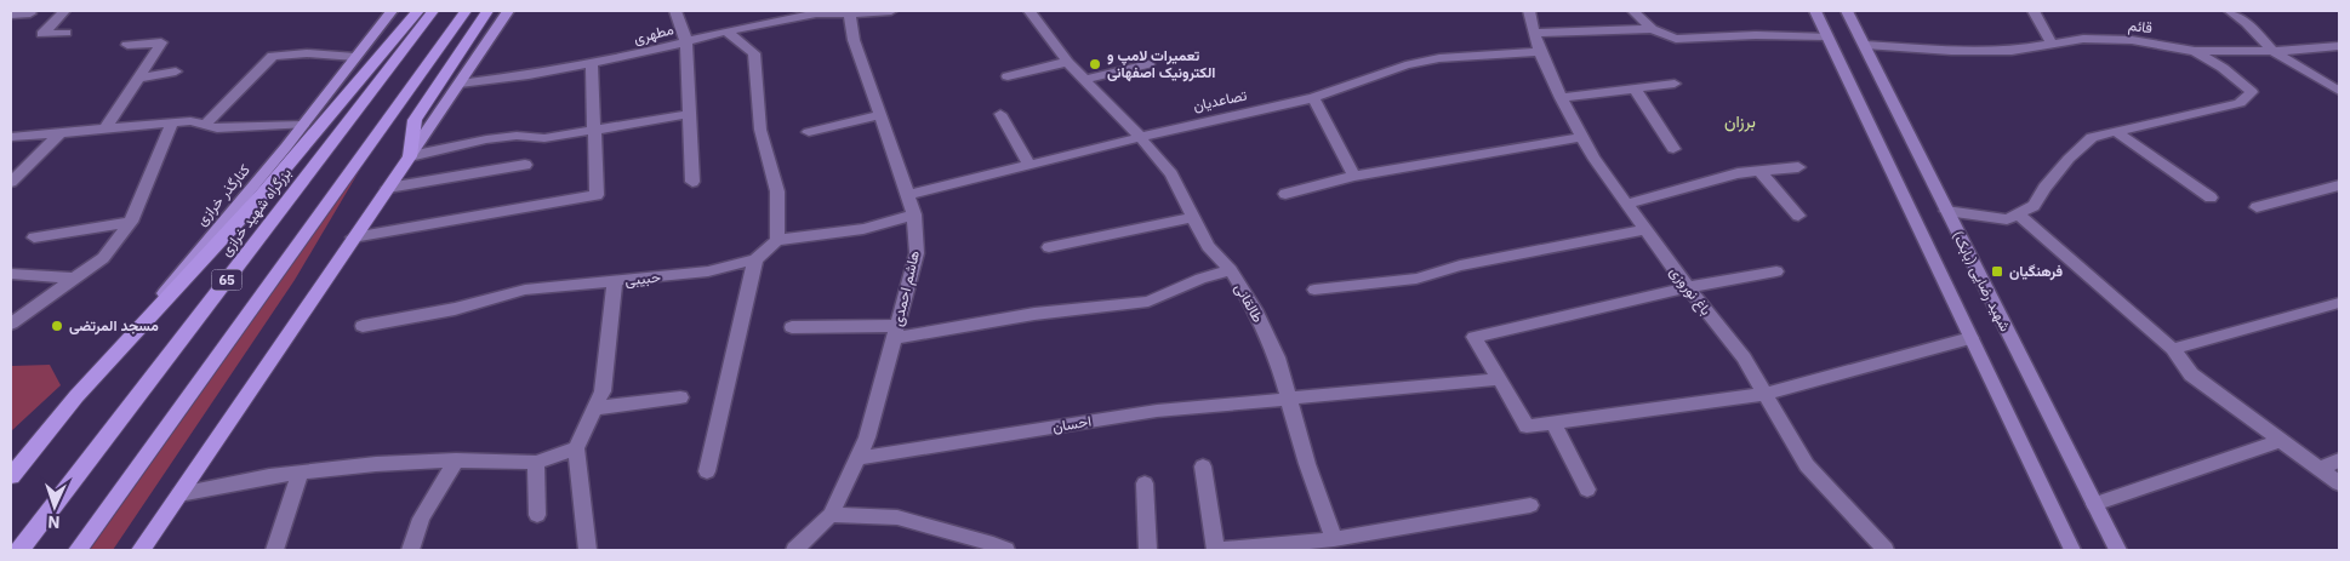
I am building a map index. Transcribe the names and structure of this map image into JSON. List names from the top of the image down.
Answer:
{
  "streets": {
    "highway": ["بزرگراه شهید خرازی", "65"],
    "main road": ["کنارگذر خرازی", "شهید رضایی (بابک)"],
    "street": [
      "قائم",
      "مطهری",
      "تصاعدیان",
      "حبیبی",
      "هاشم احمدی",
      "باغ نوروزی",
      "طالقانی",
      "احسان"
    ]
  },
  "crossings": [
    ["قائم", "شهید رضایی (بابک)"],
    ["مطهری", "هاشم احمدی"],
    ["تصاعدیان", "هاشم احمدی"],
    ["تصاعدیان", "باغ نوروزی"],
    ["تصاعدیان", "طالقانی"],
    ["هاشم احمدی", "احسان"],
    ["طالقانی", "احسان"]
  ],
  "districts": ["برزان"],
  "places": {
    "other": ["تعمیرات لامپ و الکترونیک اصفهانی", "مسجد المرتضی"],
    "transit": ["فرهنگیان"]
  },
  "north": "bottom"
}
